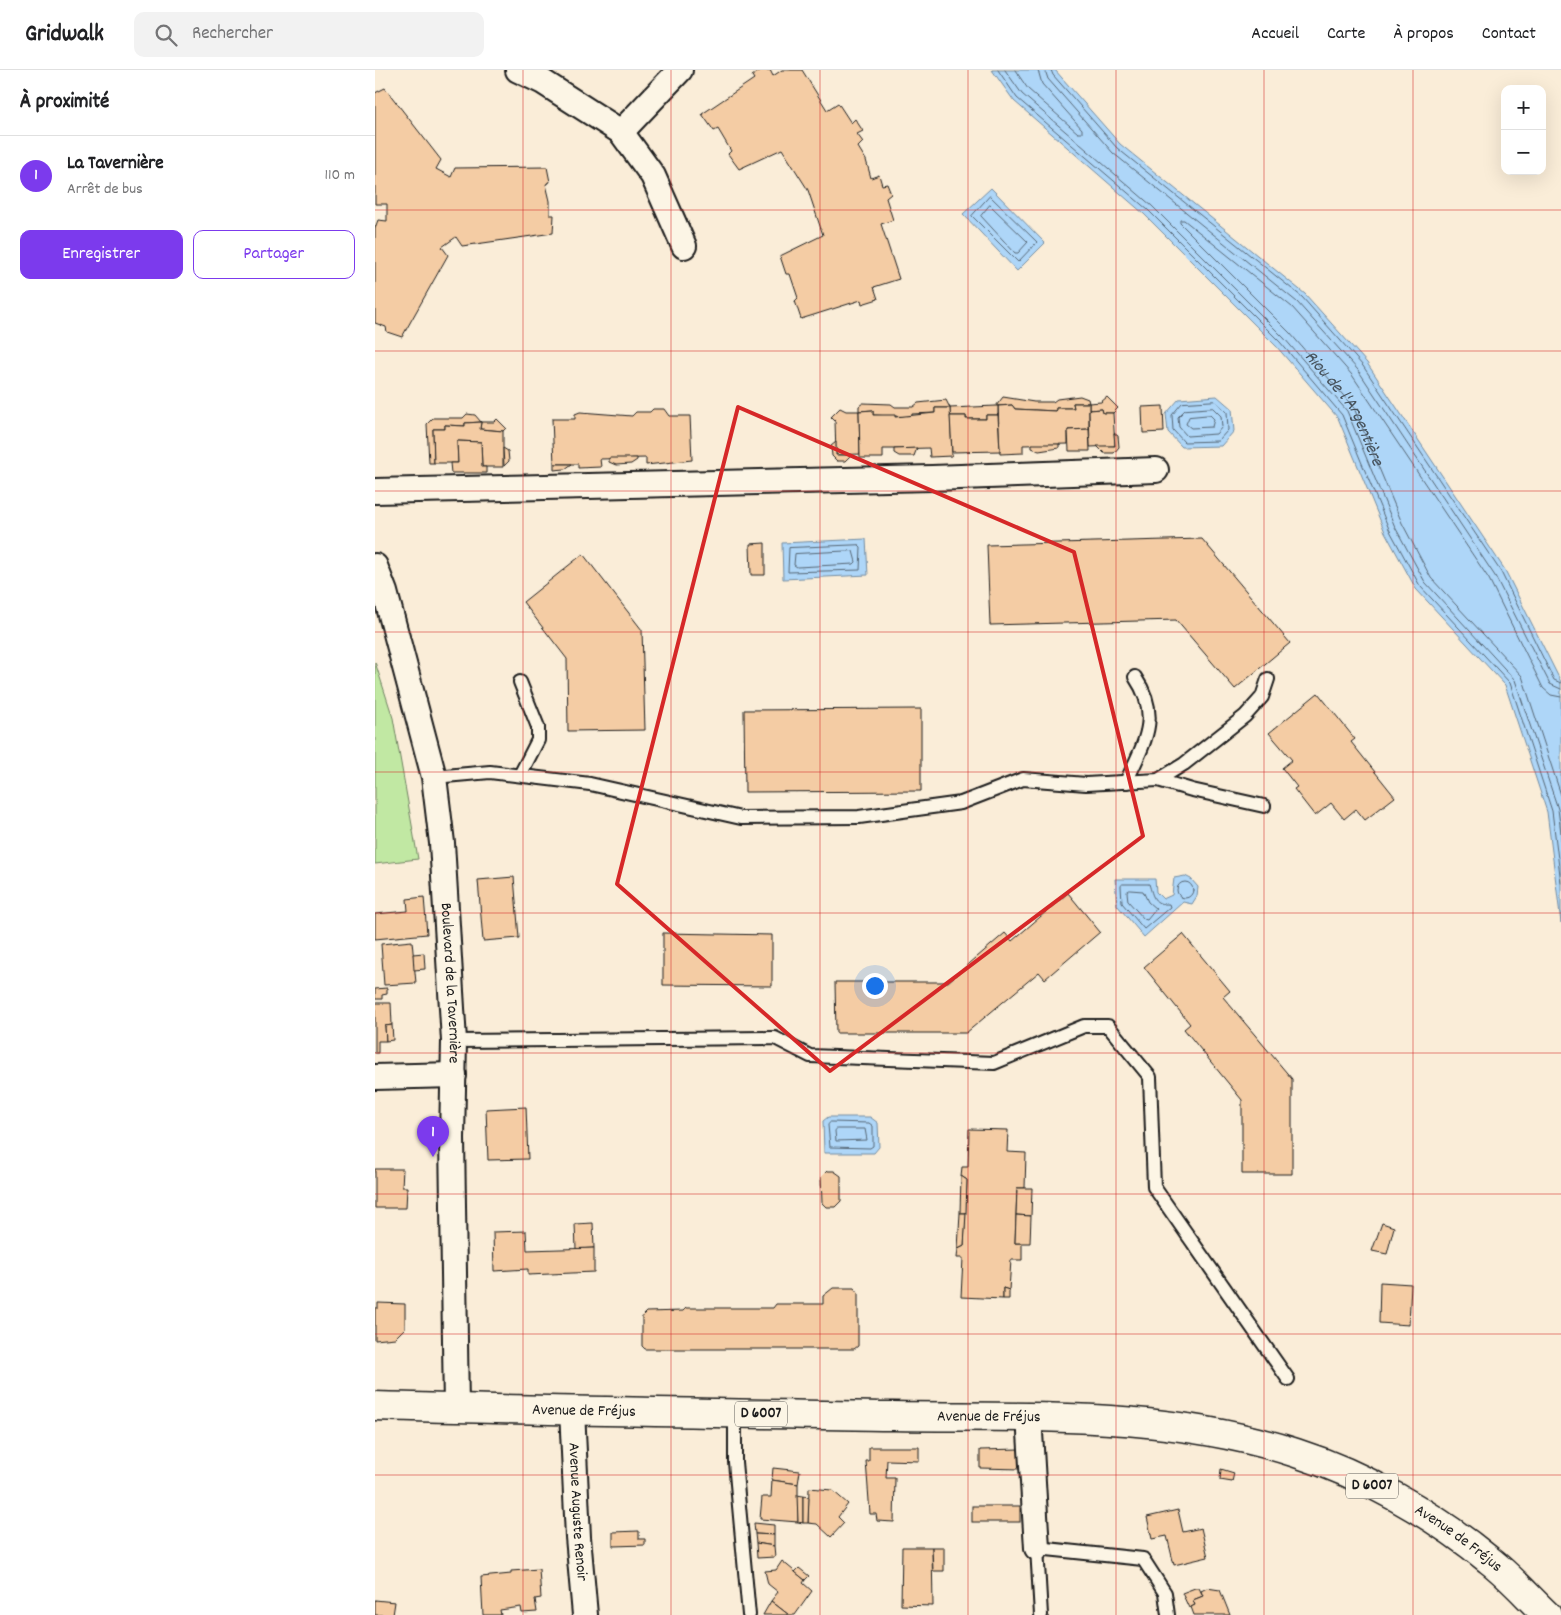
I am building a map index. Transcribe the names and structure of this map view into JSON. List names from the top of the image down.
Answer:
{
  "streets": {
    "main road": ["Avenue de Fréjus", "D 6007"],
    "street": ["Boulevard de la Tavernière", "Avenue Auguste Renoir"]
  },
  "crossings": [
    ["Boulevard de la Tavernière", "Avenue de Fréjus"],
    ["Avenue de Fréjus", "Avenue Auguste Renoir"]
  ],
  "water": ["Riou de l'Argentière"],
  "page": {
    "header": "Gridwalk",
    "search": "Rechercher",
    "nav": [
      "Accueil",
      "Carte",
      "À propos",
      "Contact"
    ],
    "heading": "À proximité",
    "map_buttons": ["+", "−"],
    "list": [
      {
        "mark": "1",
        "name": "La Tavernière",
        "note": "Arrêt de bus",
        "value": "110 m"
      }
    ],
    "buttons": ["Enregistrer", "Partager"],
    "pins": "1"
  }
}
